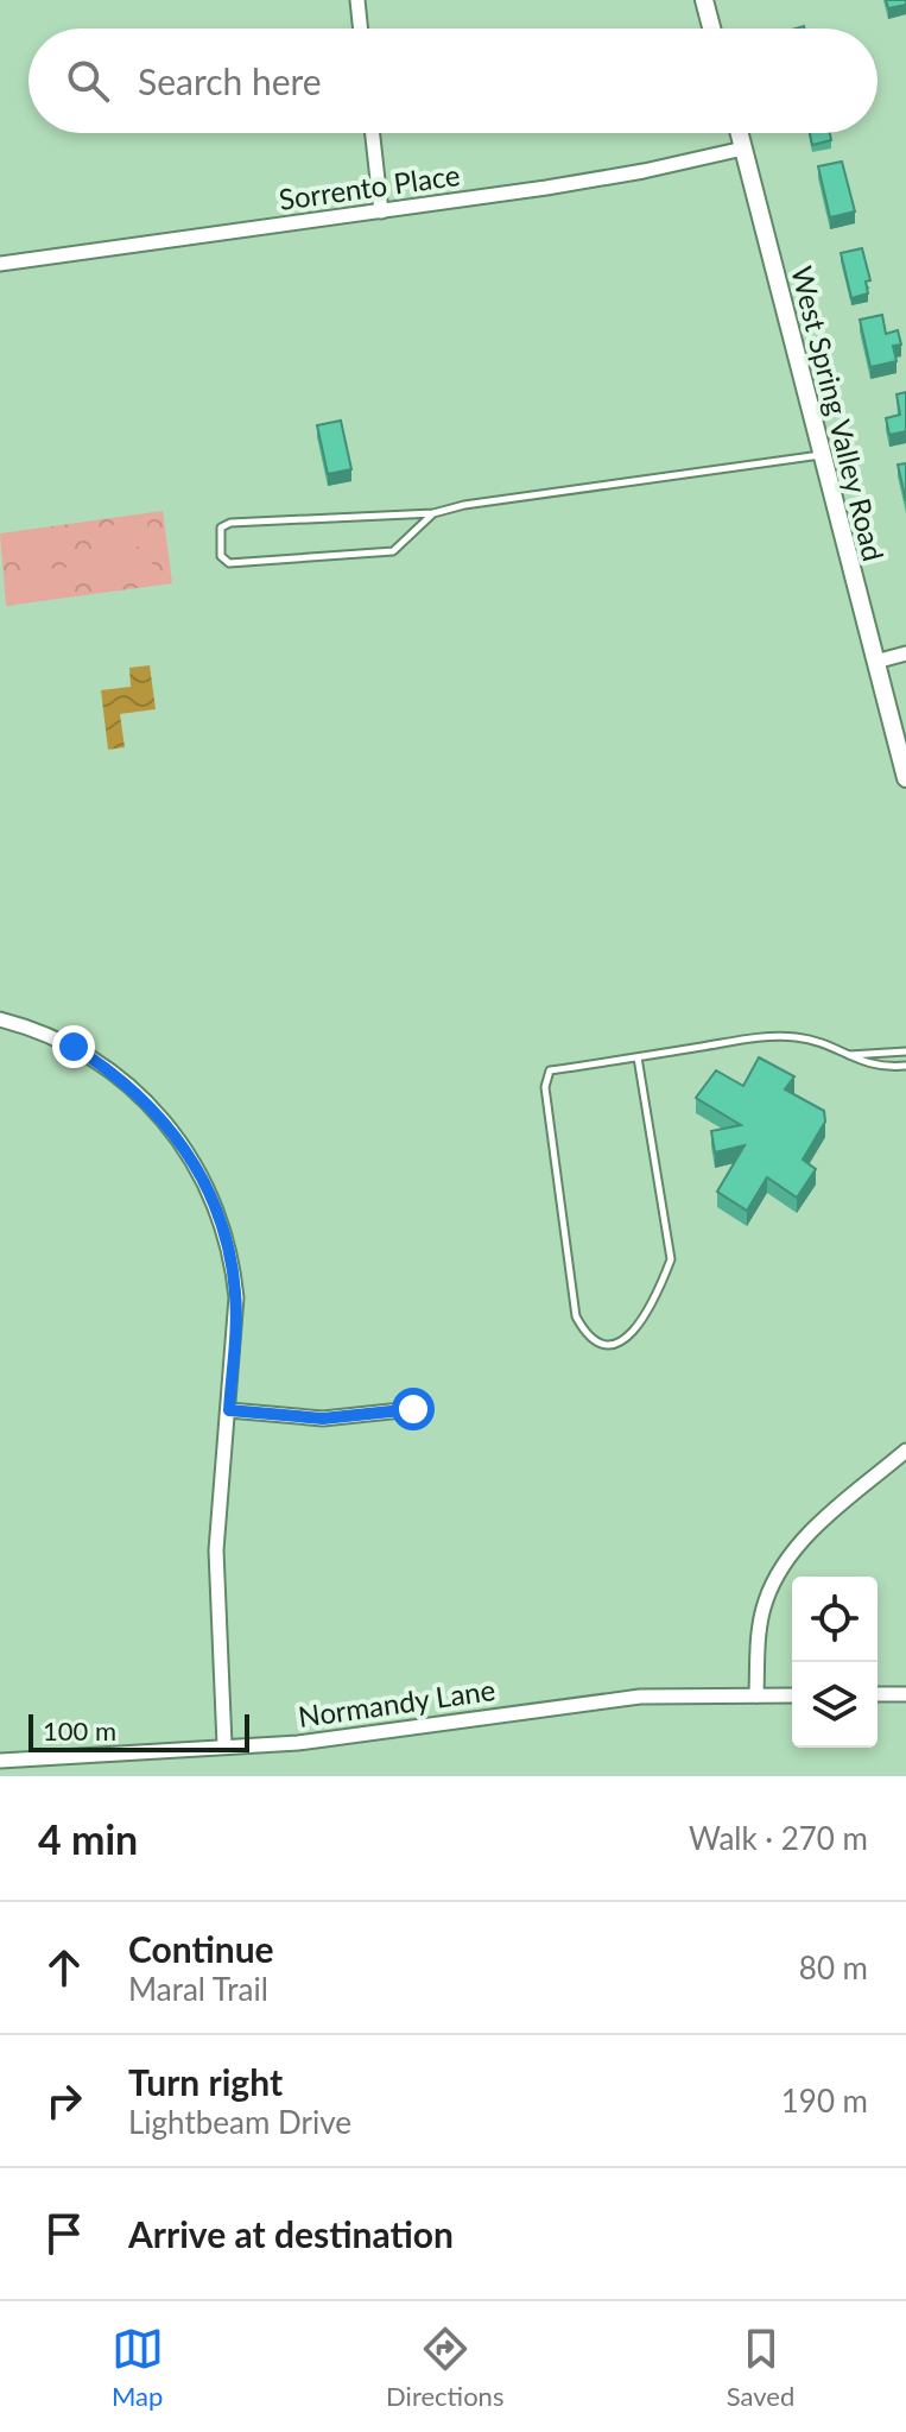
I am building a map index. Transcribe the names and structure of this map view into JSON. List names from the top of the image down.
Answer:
{
  "streets": {
    "street": ["Sorrento Place", "West Spring Valley Road", "Normandy Lane"]
  },
  "crossings": [
    ["Sorrento Place", "West Spring Valley Road"]
  ],
  "scale_bar": "100 m",
  "page": {
    "search": "Search here",
    "scale": "100 m",
    "heading": ["4 min", "Walk · 270 m"],
    "list": [
      ["Continue", "Maral Trail", "80 m"],
      ["Turn right", "Lightbeam Drive", "190 m"],
      "Arrive at destination"
    ],
    "nav": ["Map", "Directions", "Saved"]
  }
}
